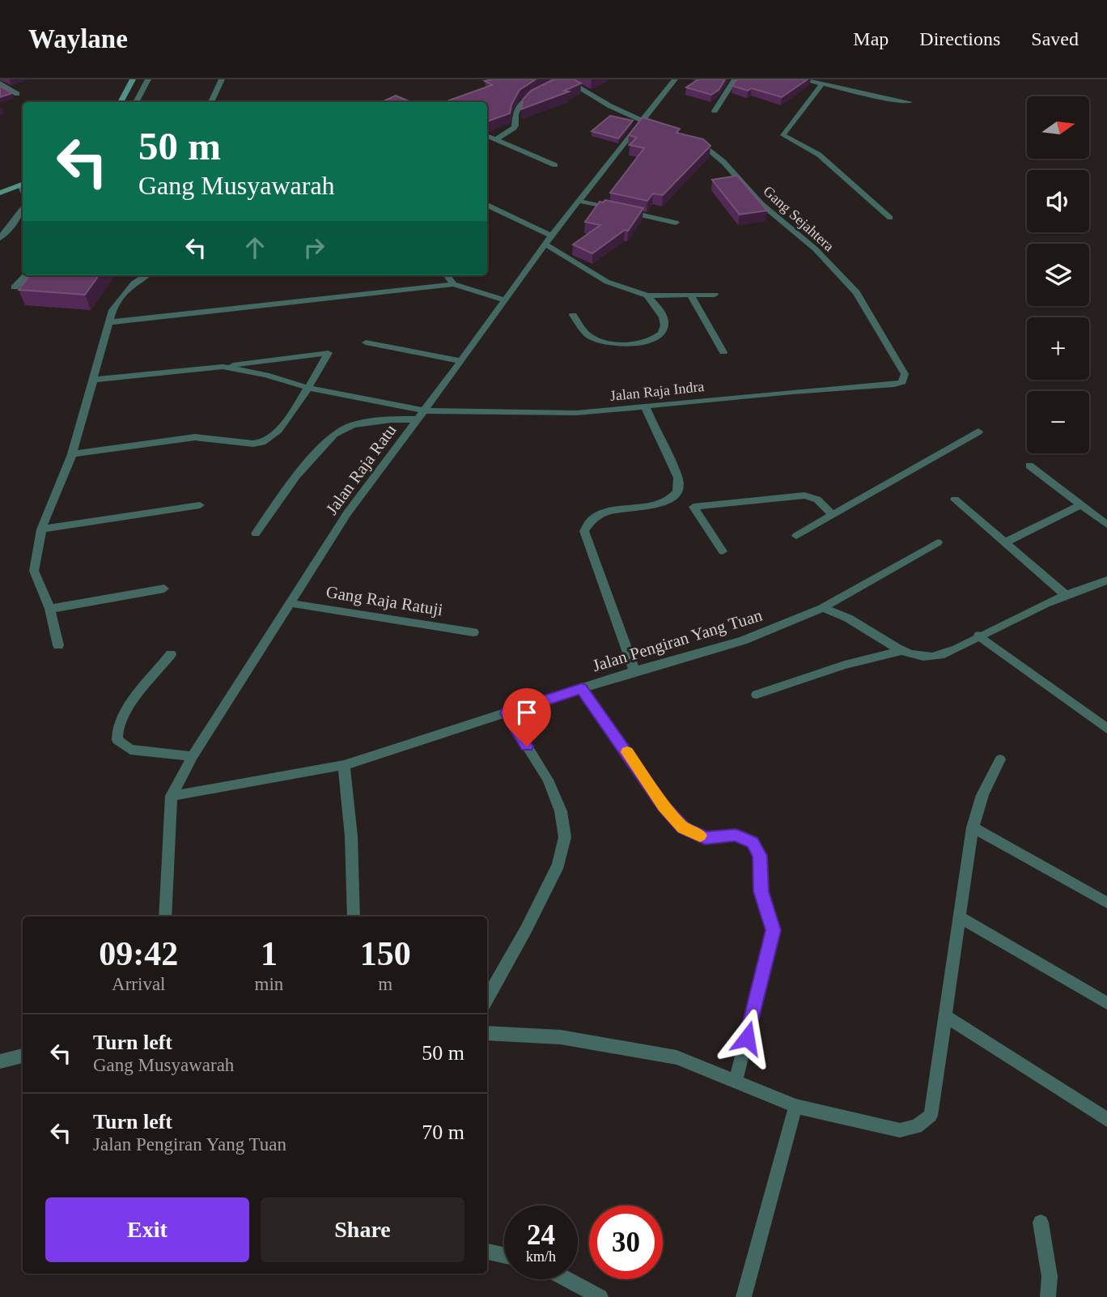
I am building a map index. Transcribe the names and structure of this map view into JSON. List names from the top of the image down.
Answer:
{
  "streets": {
    "street": [
      "Gang Sejahtera",
      "Jalan Raja Indra",
      "Jalan Raja Ratu",
      "Gang Raja Ratuji",
      "Jalan Pengiran Yang Tuan"
    ]
  },
  "crossings": [
    ["Gang Sejahtera", "Jalan Raja Indra"],
    ["Jalan Raja Indra", "Jalan Raja Ratu"],
    ["Jalan Raja Ratu", "Gang Raja Ratuji"],
    ["Jalan Raja Ratu", "Jalan Pengiran Yang Tuan"]
  ],
  "north": "right",
  "page": {
    "header": "Waylane",
    "nav": ["Map", "Directions", "Saved"],
    "map_buttons": ["+", "−"],
    "turn": ["50 m", "Gang Musyawarah"],
    "eta": [
      "09:42",
      "Arrival",
      "1",
      "min",
      "150",
      "m"
    ],
    "list": [
      {
        "name": "Turn left",
        "note": "Gang Musyawarah",
        "value": "50 m"
      },
      {
        "name": "Turn left",
        "note": "Jalan Pengiran Yang Tuan",
        "value": "70 m"
      }
    ],
    "buttons": ["Exit", "Share"],
    "speed": "24 km/h",
    "limit": "30"
  }
}
